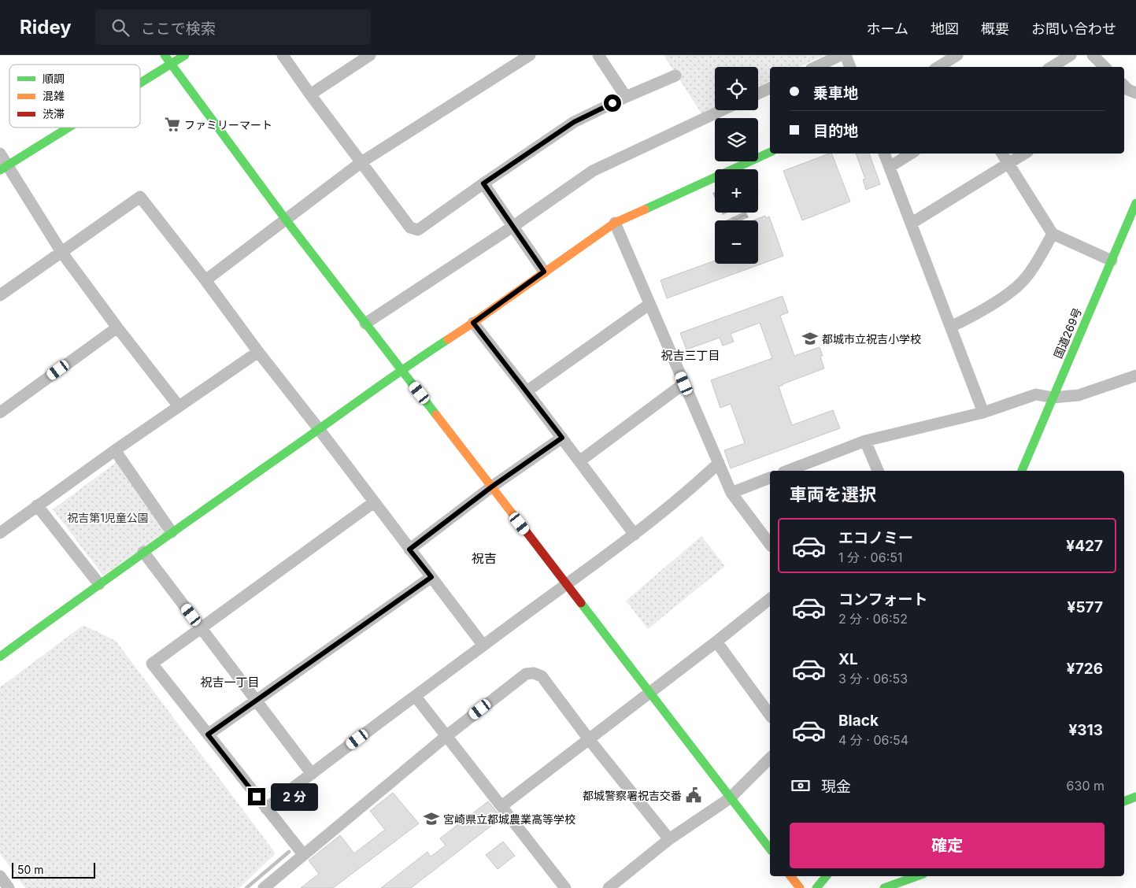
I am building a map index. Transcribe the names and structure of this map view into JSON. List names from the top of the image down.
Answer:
{
  "streets": {
    "main road": ["国道269号"]
  },
  "districts": ["祝吉三丁目", "祝吉", "祝吉一丁目"],
  "parks": ["祝吉第1児童公園"],
  "places": {
    "supermarket": ["ファミリーマート"],
    "school or university": ["都城市立祝吉小学校", "宮崎県立都城農業高等学校"],
    "public building": ["都城警察署祝吉交番"]
  },
  "legend": ["順調", "混雑", "渋滞"],
  "scale_bar": "50 m",
  "page": {
    "header": "Ridey",
    "search": "ここで検索",
    "nav": [
      "ホーム",
      "地図",
      "概要",
      "お問い合わせ"
    ],
    "map_buttons": ["+", "−"],
    "banner": ["乗車地", "目的地"],
    "heading": "車両を選択",
    "list": [
      {
        "name": "エコノミー",
        "note": "1 分 · 06:51",
        "value": "¥427"
      },
      {
        "name": "コンフォート",
        "note": "2 分 · 06:52",
        "value": "¥577"
      },
      {
        "name": "XL",
        "note": "3 分 · 06:53",
        "value": "¥726"
      },
      {
        "name": "Black",
        "note": "4 分 · 06:54",
        "value": "¥313"
      }
    ],
    "pay": ["現金", "630 m"],
    "bubble": "2 分",
    "buttons": "確定",
    "scale": "50 m"
  }
}
